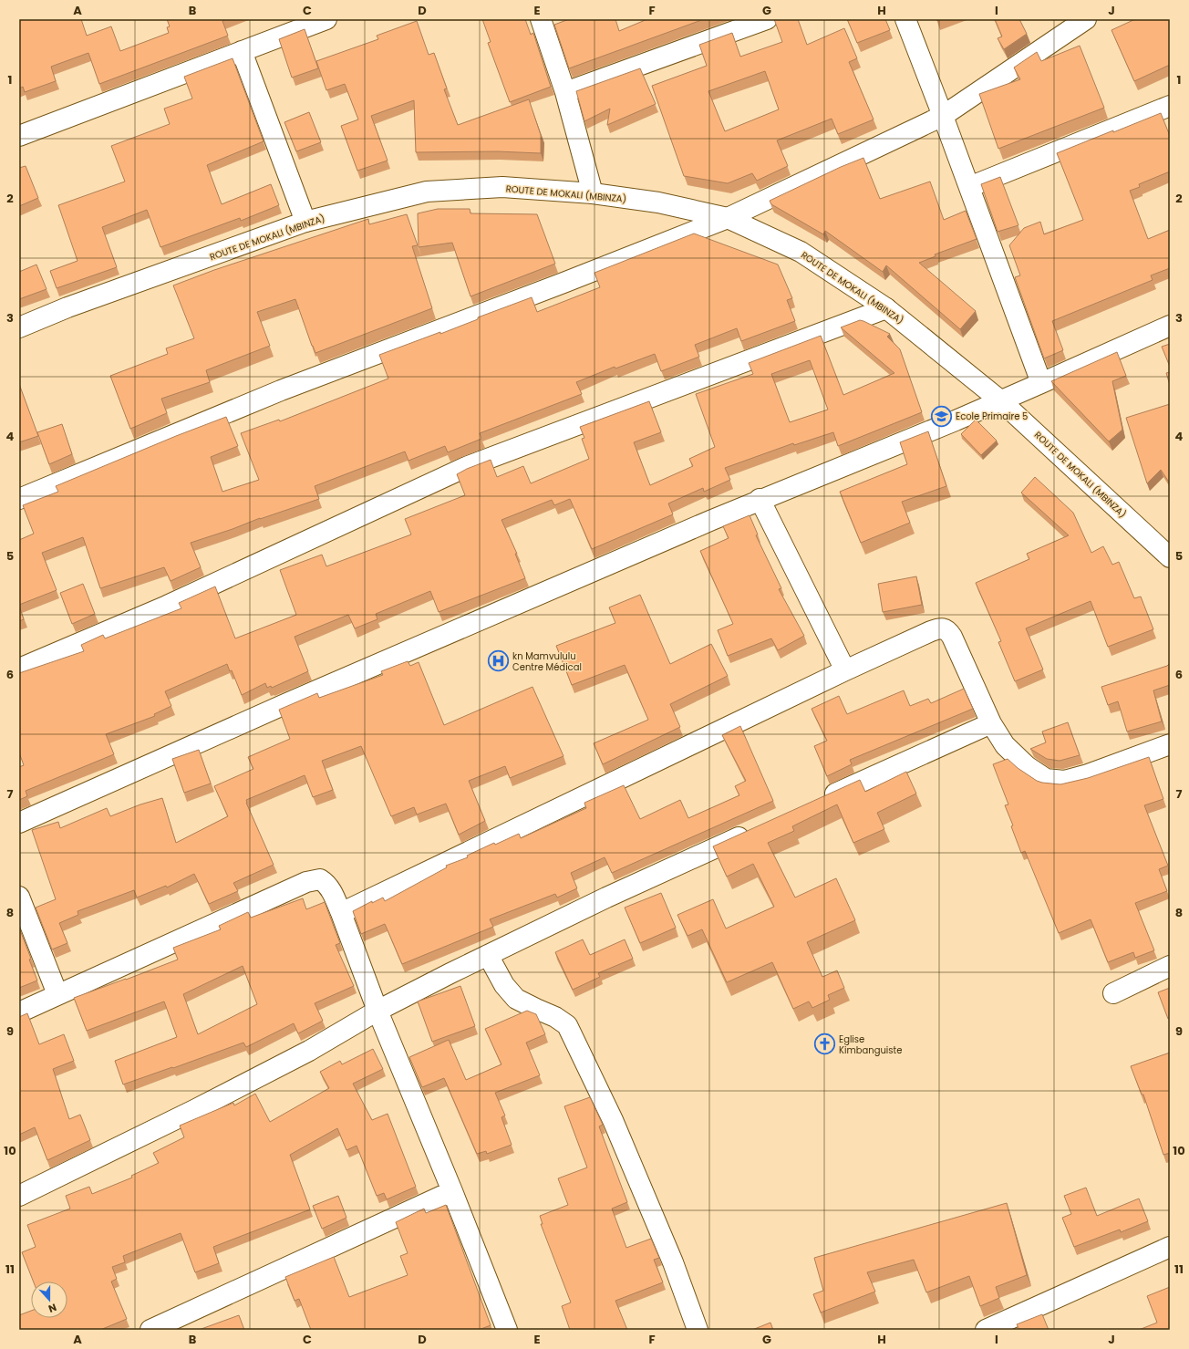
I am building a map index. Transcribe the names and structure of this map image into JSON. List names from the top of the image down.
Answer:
{
  "streets": {
    "street": ["ROUTE DE MOKALI (MBINZA)"]
  },
  "places": {
    "school or university": ["Ecole Primaire 5"],
    "hospital": ["kn Mamvululu Centre Médical"],
    "church": ["Eglise Kimbanguiste"]
  },
  "north": "bottom",
  "grid": {
    "columns": [
      "A",
      "B",
      "C",
      "D",
      "E",
      "F",
      "G",
      "H",
      "I",
      "J"
    ],
    "rows": [
      "1",
      "2",
      "3",
      "4",
      "5",
      "6",
      "7",
      "8",
      "9",
      "10",
      "11"
    ]
  }
}
